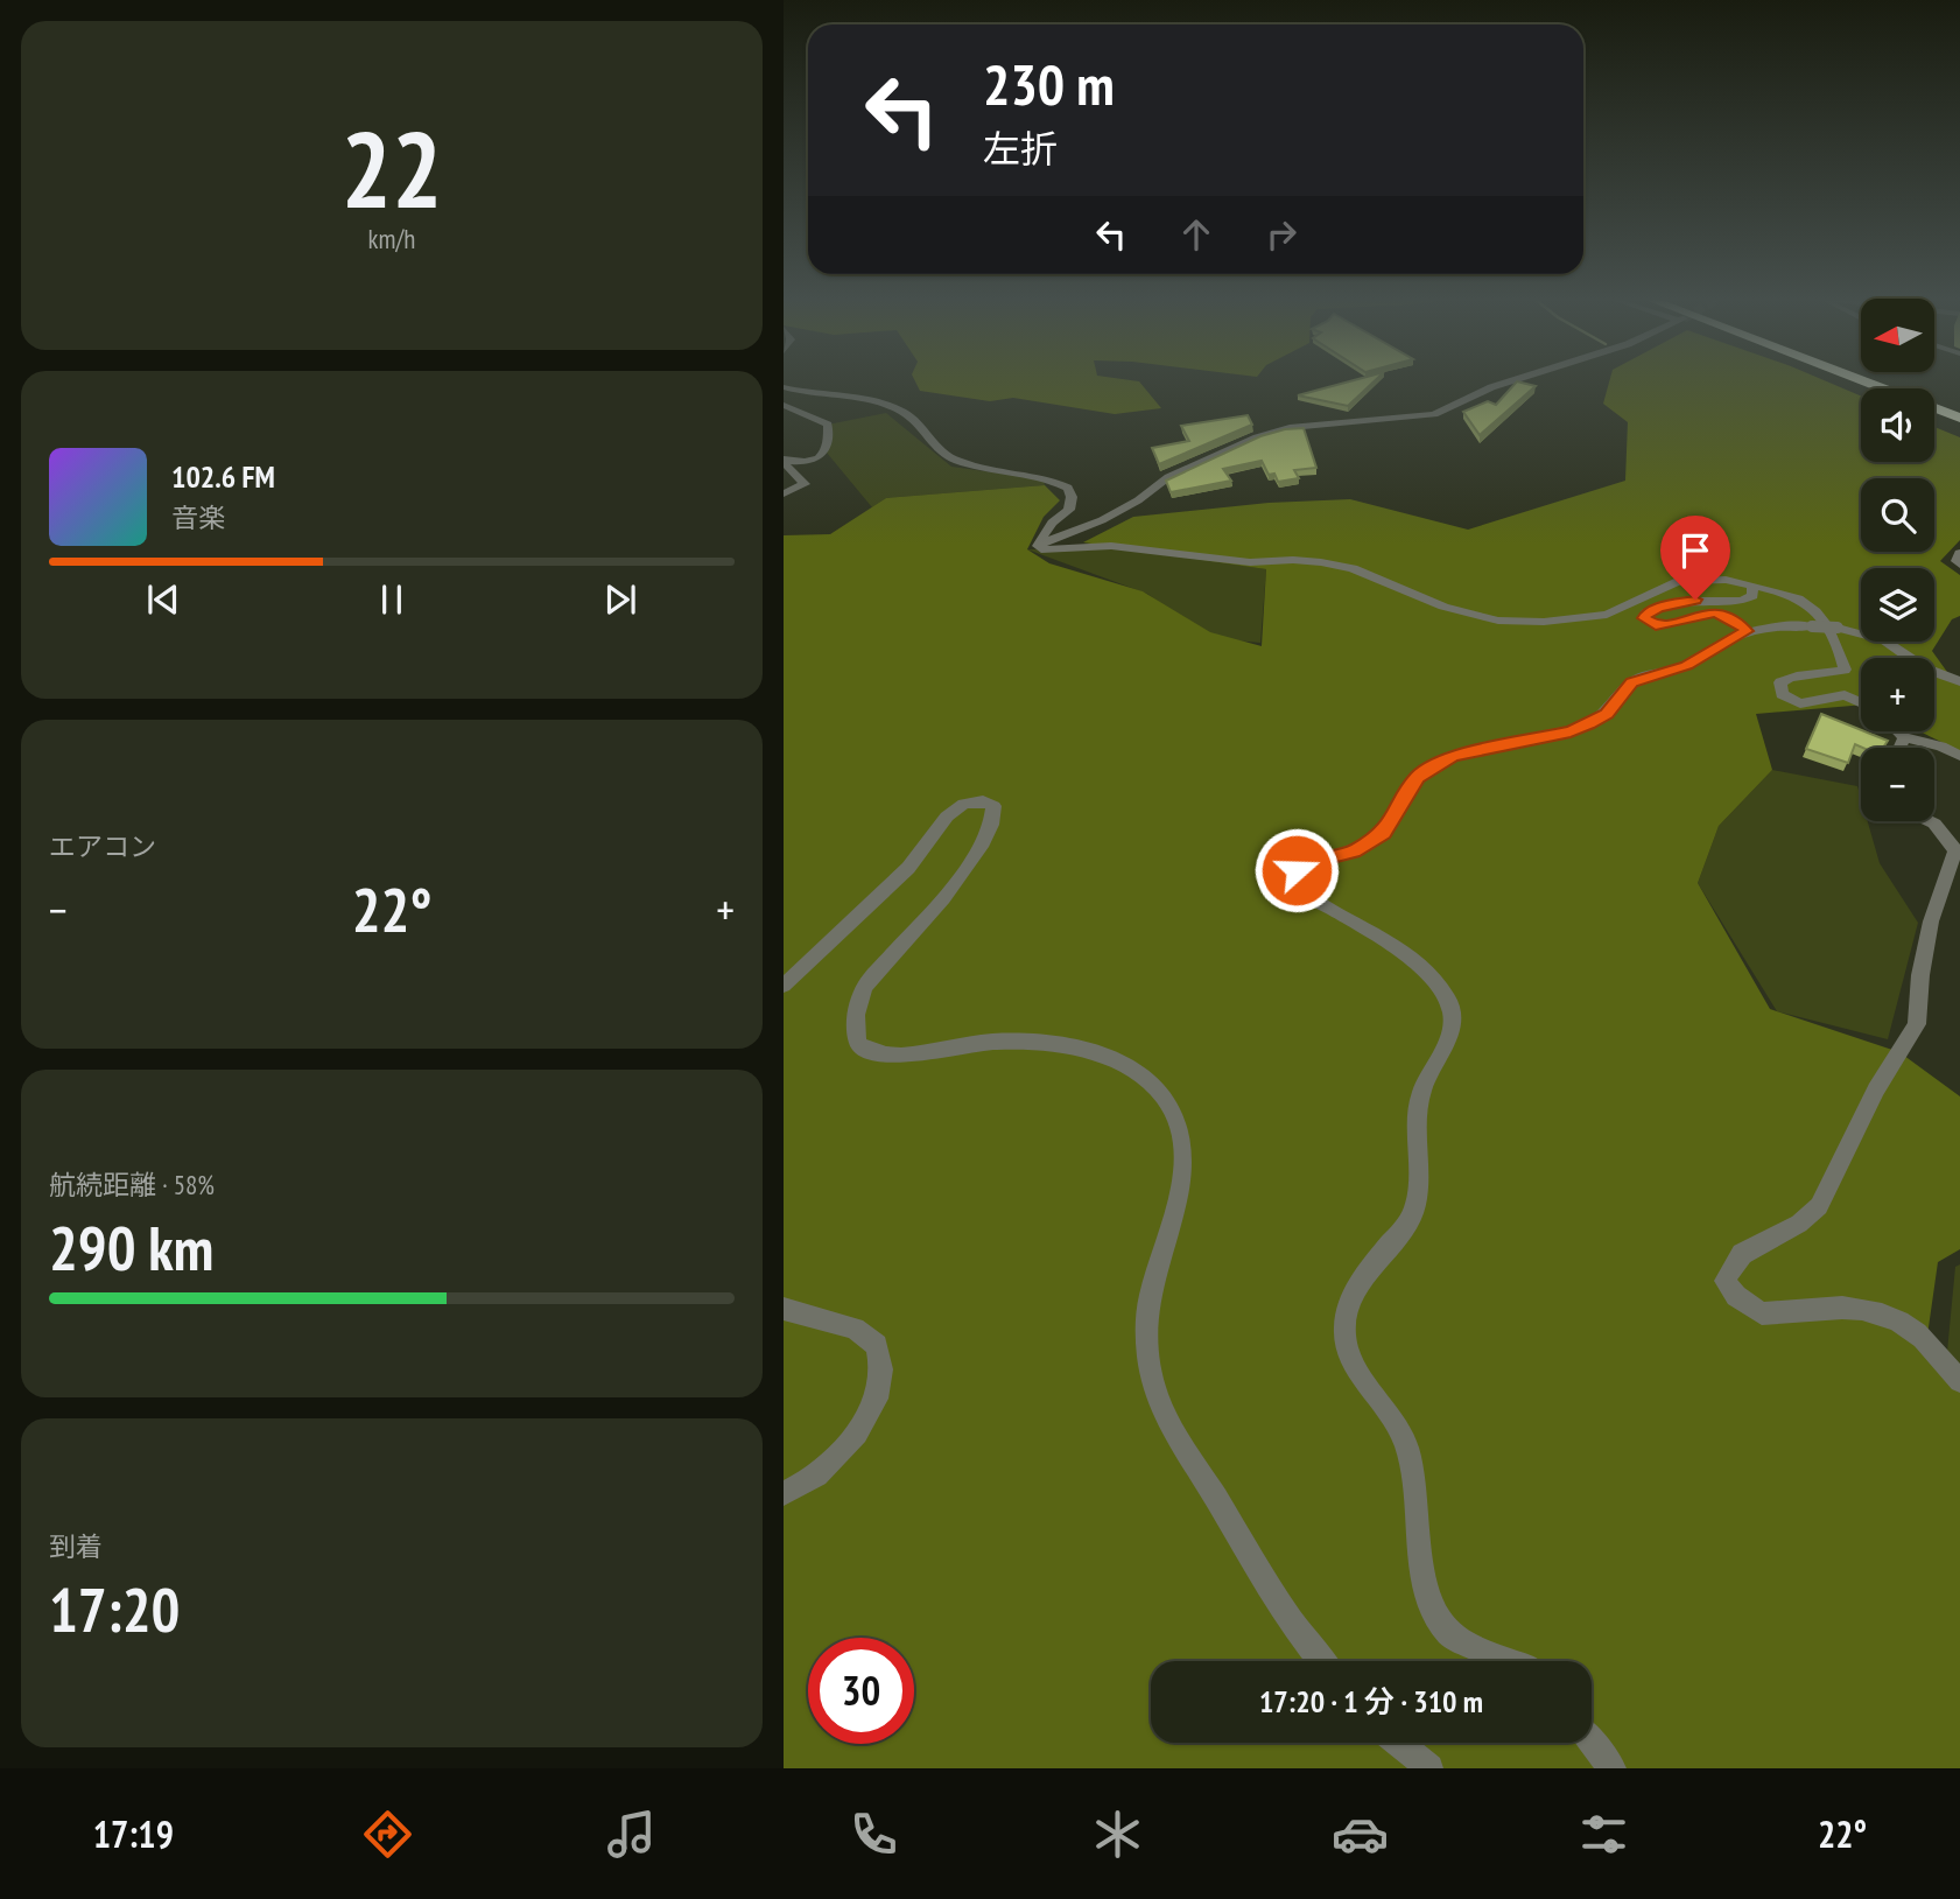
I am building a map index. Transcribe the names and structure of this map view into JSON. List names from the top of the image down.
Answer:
{
  "north": "left",
  "page": {
    "tile": [
      ["22", "km/h"],
      "エアコン",
      ["航続距離 · 58%", "290 km"],
      ["到着", "17:20"]
    ],
    "turn": ["230 m", "左折"],
    "map_buttons": ["+", "−"],
    "song": ["102.6 FM", "音楽"],
    "heat": ["−", "22°", "+"],
    "limit": "30",
    "trip": "17:20 · 1 分 · 310 m",
    "tabs": ["17:19", "22°"]
  }
}
